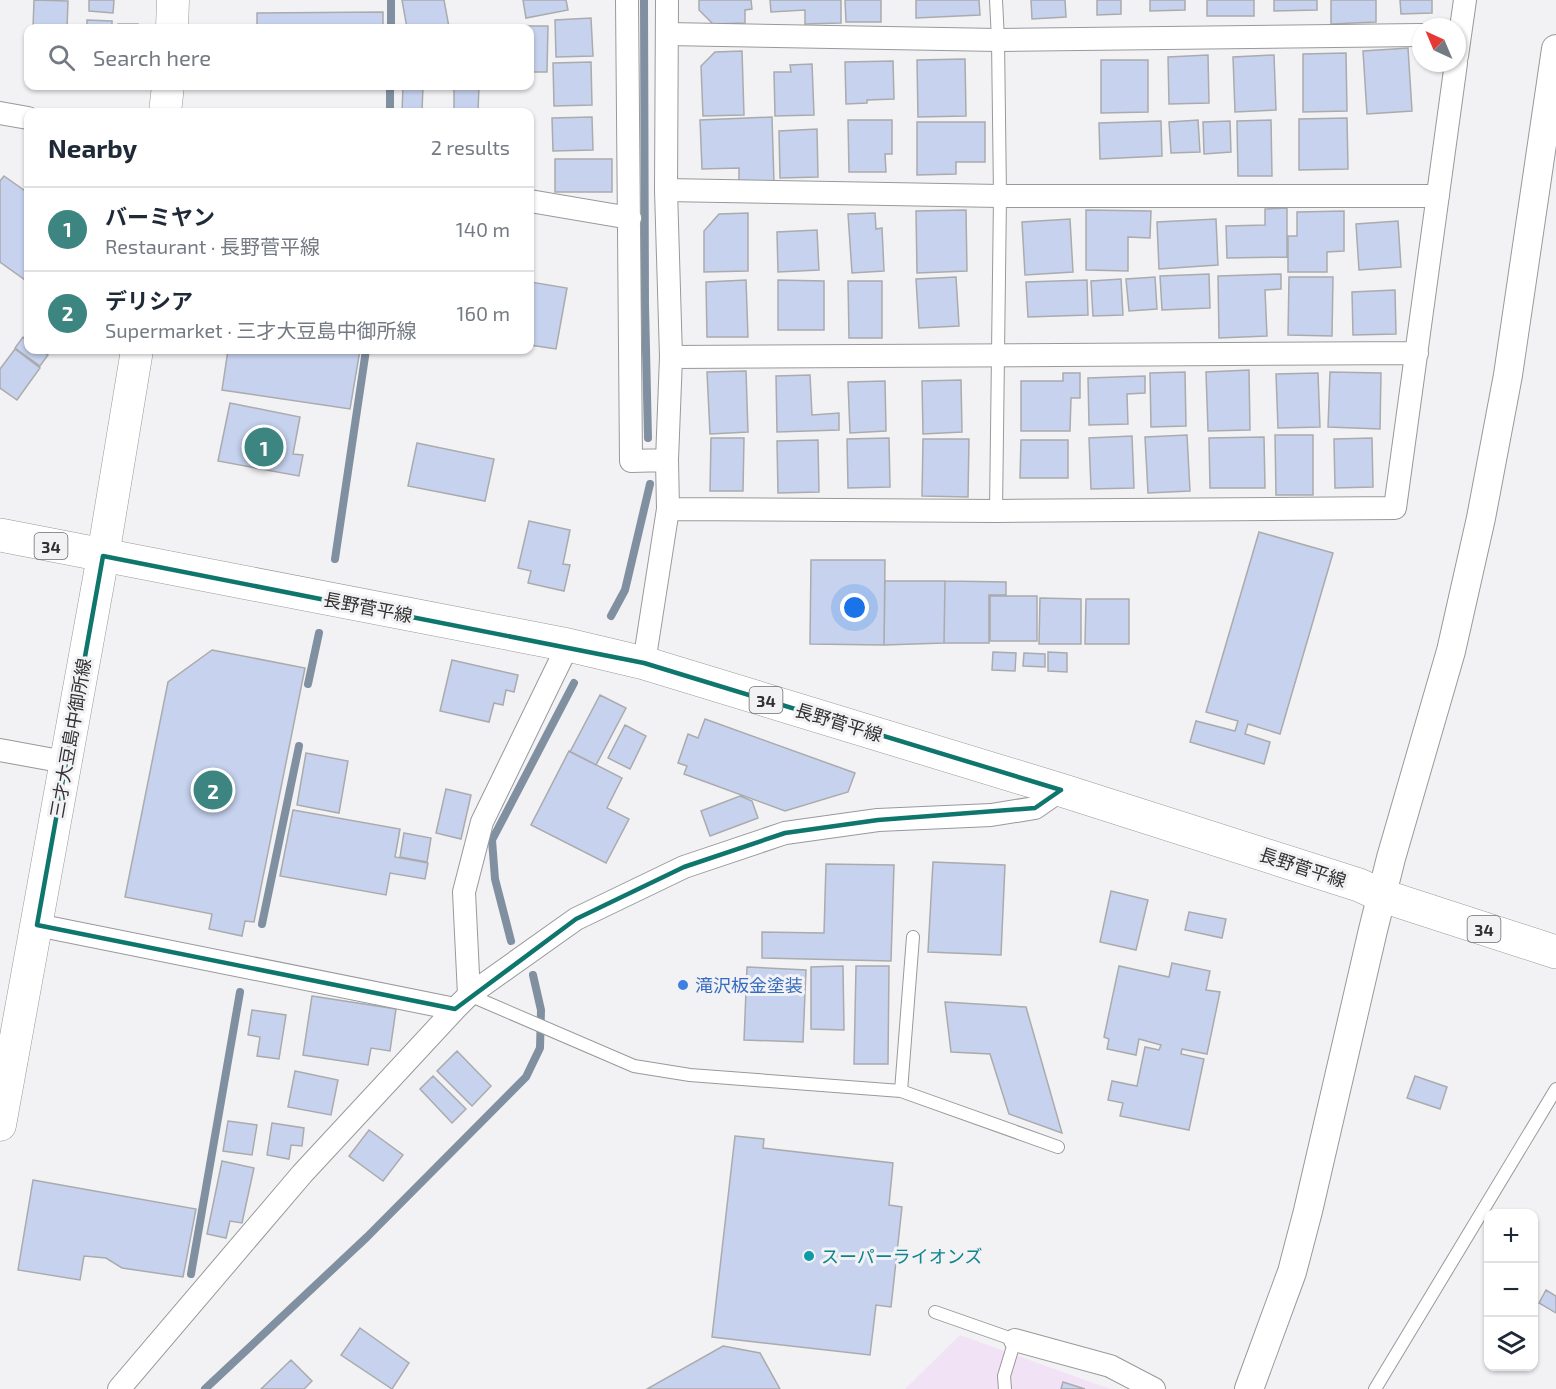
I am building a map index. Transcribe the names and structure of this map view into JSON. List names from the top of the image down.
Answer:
{
  "streets": {
    "main road": ["34", "長野菅平線", "三才大豆島中御所線"]
  },
  "crossings": [
    ["長野菅平線", "三才大豆島中御所線"]
  ],
  "places": ["滝沢板金塗装", "スーパーライオンズ"],
  "north": "top left",
  "page": {
    "search": "Search here",
    "heading": ["Nearby", "2 results"],
    "list": [
      {
        "mark": "1",
        "name": "バーミヤン",
        "note": "Restaurant · 長野菅平線",
        "value": "140 m"
      },
      {
        "mark": "2",
        "name": "デリシア",
        "note": "Supermarket · 三才大豆島中御所線",
        "value": "160 m"
      }
    ],
    "pins": ["1", "2"],
    "map_buttons": ["+", "−"]
  }
}
